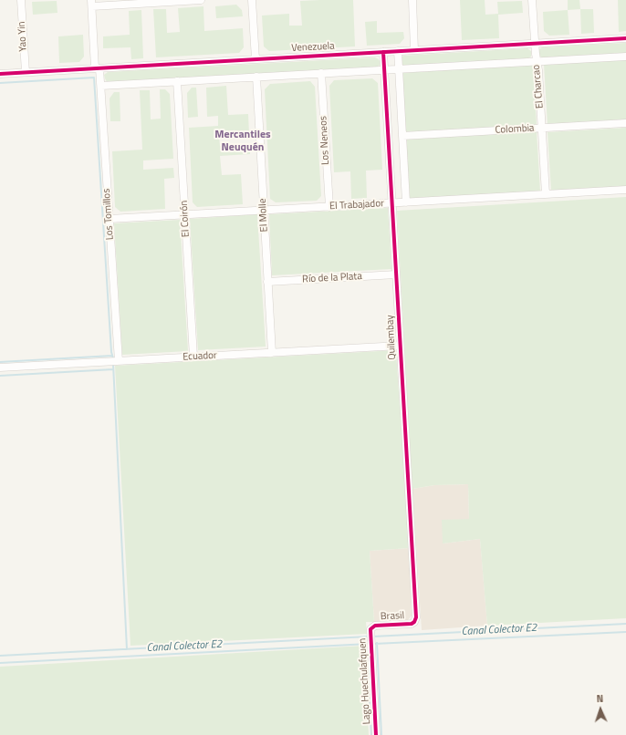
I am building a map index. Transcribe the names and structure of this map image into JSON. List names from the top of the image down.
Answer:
{
  "streets": {
    "street": [
      "Yao Yin",
      "Venezuela",
      "El Charcao",
      "Colombia",
      "Los Neneos",
      "El Trabajador",
      "Los Tomillos",
      "El Molle",
      "El Coirón",
      "Río de la Plata",
      "Quilembay",
      "Ecuador",
      "Brasil",
      "Lago Huechulafquen"
    ]
  },
  "crossings": [
    ["Yao Yin", "Venezuela"],
    ["Venezuela", "El Charcao"],
    ["Venezuela", "Los Tomillos"],
    ["Venezuela", "Quilembay"],
    ["El Charcao", "Colombia"],
    ["El Charcao", "El Trabajador"],
    ["Los Neneos", "El Trabajador"],
    ["El Trabajador", "Los Tomillos"],
    ["El Trabajador", "El Molle"],
    ["El Trabajador", "El Coirón"],
    ["El Trabajador", "Quilembay"],
    ["Los Tomillos", "Ecuador"],
    ["El Molle", "Río de la Plata"],
    ["El Molle", "Ecuador"],
    ["El Coirón", "Ecuador"],
    ["Río de la Plata", "Quilembay"],
    ["Quilembay", "Ecuador"],
    ["Quilembay", "Brasil"],
    ["Brasil", "Lago Huechulafquen"]
  ],
  "districts": ["Mercantiles Neuquén"],
  "water": ["Canal Colector E2"],
  "north": "top"
}
